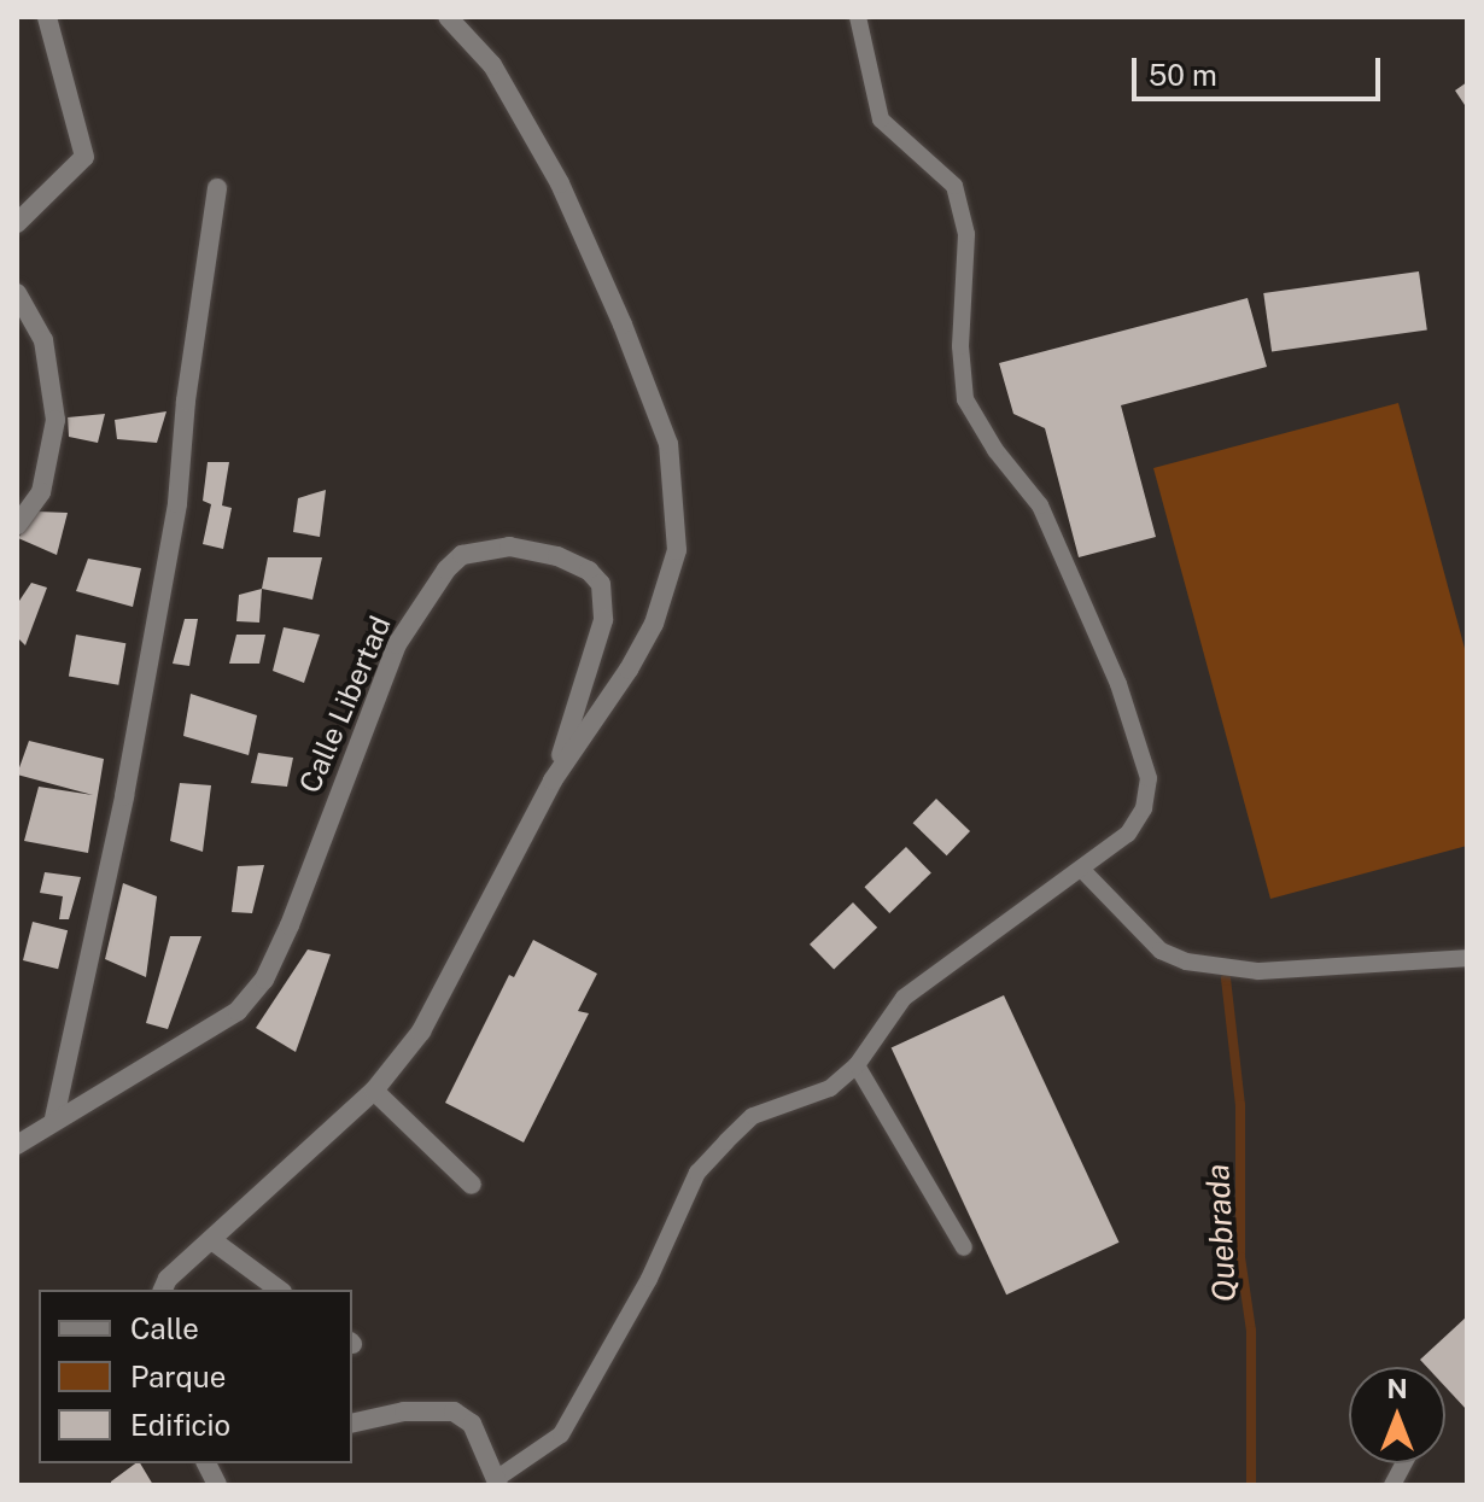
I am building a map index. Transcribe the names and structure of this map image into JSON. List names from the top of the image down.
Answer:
{
  "streets": {
    "street": ["Calle Libertad"]
  },
  "water": ["Quebrada"],
  "legend": ["Calle", "Parque", "Edificio"],
  "scale_bar": "50 m",
  "north": "top"
}
